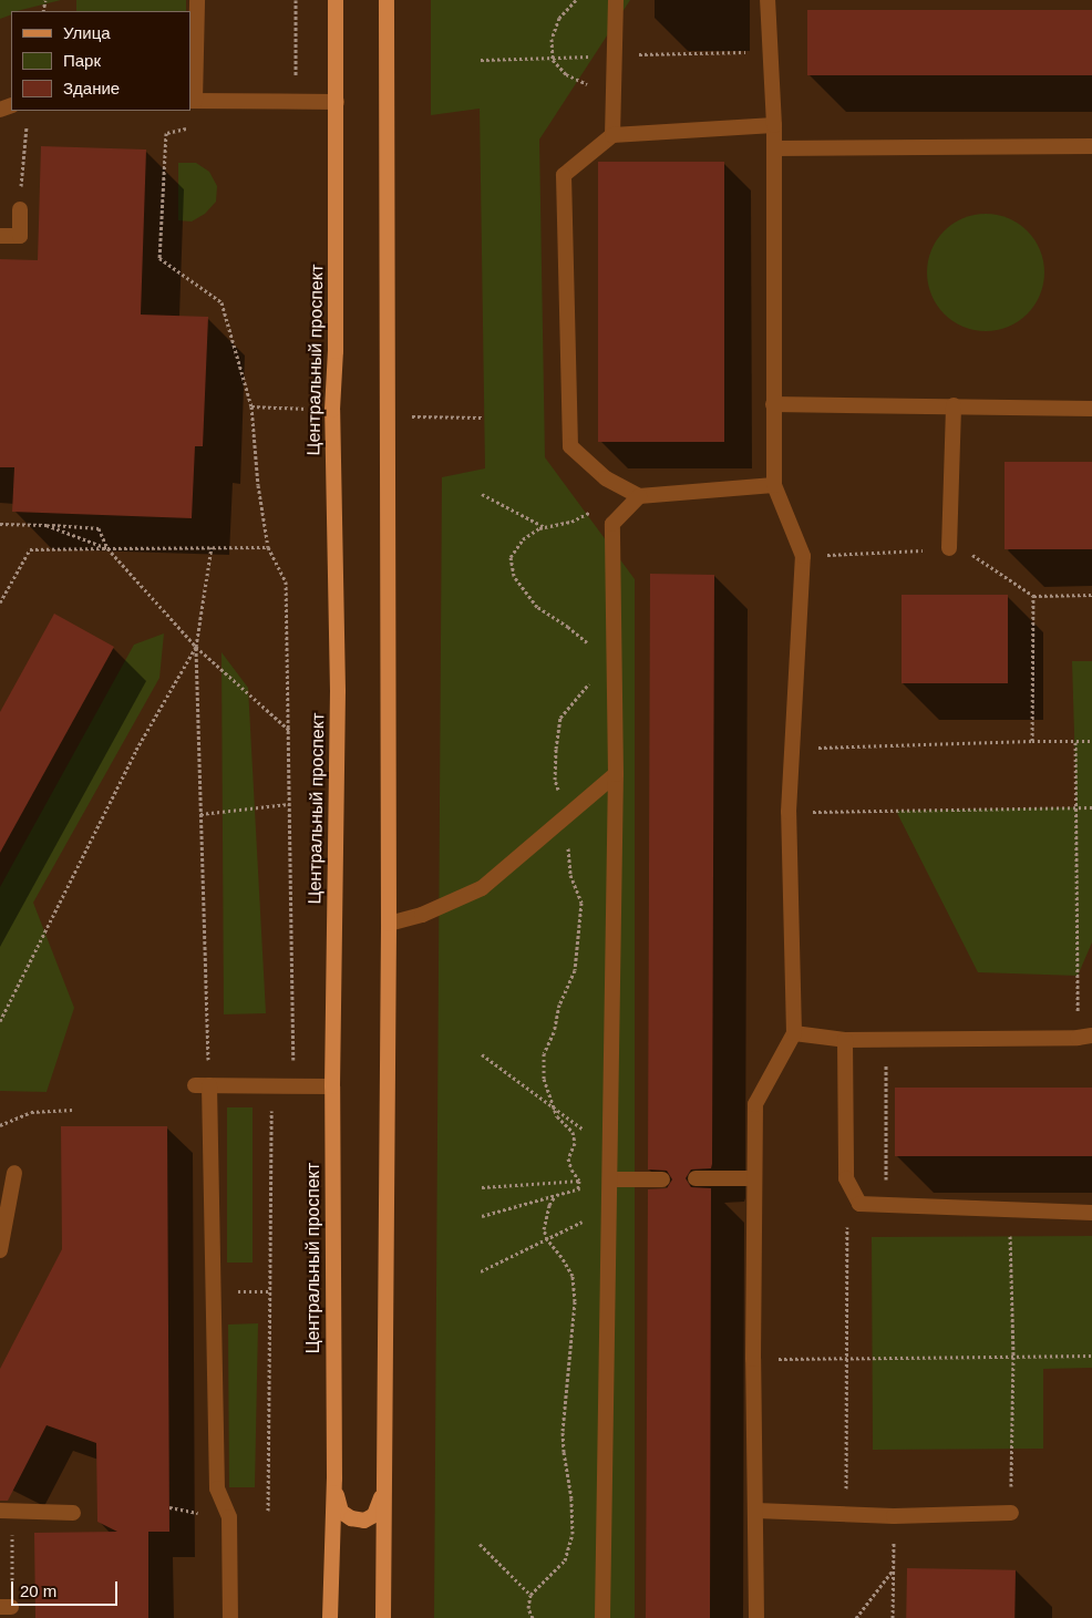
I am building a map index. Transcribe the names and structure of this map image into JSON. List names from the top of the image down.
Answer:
{
  "streets": {
    "main road": ["Центральный проспект"]
  },
  "legend": ["Улица", "Парк", "Здание"],
  "scale_bar": "20 m"
}
